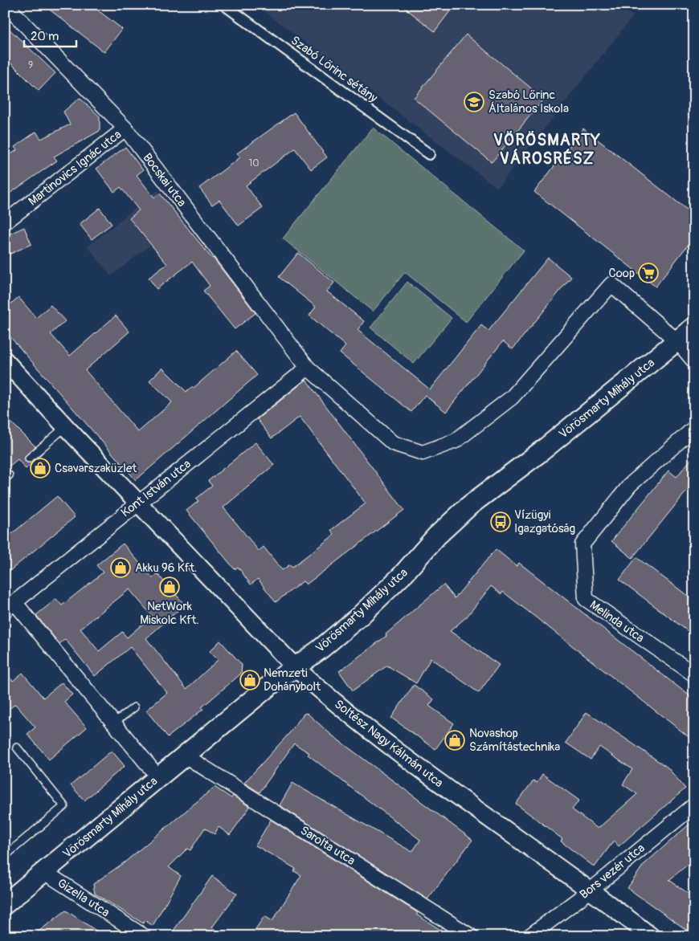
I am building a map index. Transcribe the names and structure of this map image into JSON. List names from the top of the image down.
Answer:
{
  "streets": {
    "main road": ["Vörösmarty Mihály utca"],
    "street": [
      "Szabó Lőrinc sétány",
      "Martinovics Ignác utca",
      "Bocskai utca",
      "Kont István utca",
      "Melinda utca",
      "Soltész Nagy Kálmán utca",
      "Sarolta utca",
      "Bors vezér utca",
      "Gizella utca"
    ]
  },
  "crossings": [
    ["Martinovics Ignác utca", "Bocskai utca"],
    ["Bocskai utca", "Vörösmarty Mihály utca"],
    ["Bocskai utca", "Kont István utca"],
    ["Vörösmarty Mihály utca", "Soltész Nagy Kálmán utca"],
    ["Vörösmarty Mihály utca", "Sarolta utca"],
    ["Vörösmarty Mihály utca", "Gizella utca"],
    ["Kont István utca", "Soltész Nagy Kálmán utca"],
    ["Soltész Nagy Kálmán utca", "Bors vezér utca"]
  ],
  "districts": ["VÖRÖSMARTY VÁROSRÉSZ"],
  "places": {
    "school or university": ["Szabó Lőrinc Általános Iskola"],
    "supermarket": ["Coop"],
    "shop": [
      "Csavarszaküzlet",
      "Akku 96 Kft.",
      "NetWork Miskolc Kft.",
      "Nemzeti Dohánybolt",
      "Novashop Számítástechnika"
    ],
    "bus stop": ["Vízügyi Igazgatóság"]
  },
  "house_numbers": ["9", "10"],
  "scale_bar": "20 m"
}
